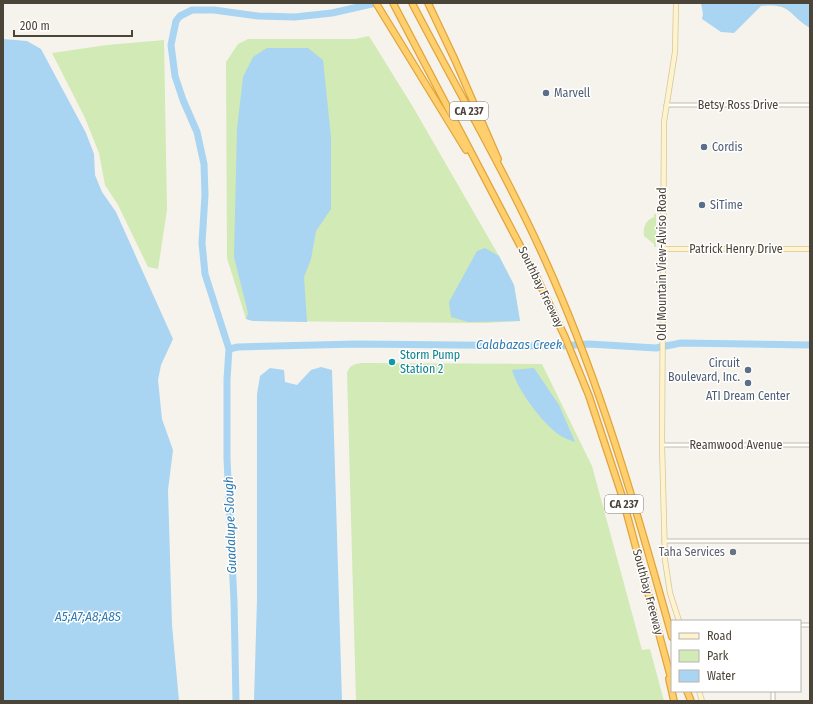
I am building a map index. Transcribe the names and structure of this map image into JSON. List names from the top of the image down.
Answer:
{
  "streets": {
    "highway": ["CA 237", "Southbay Freeway"],
    "street": [
      "Betsy Ross Drive",
      "Patrick Henry Drive",
      "Old Mountain View-Alviso Road",
      "Reamwood Avenue"
    ]
  },
  "crossings": [
    ["Betsy Ross Drive", "Old Mountain View-Alviso Road"],
    ["Patrick Henry Drive", "Old Mountain View-Alviso Road"],
    ["Old Mountain View-Alviso Road", "Reamwood Avenue"]
  ],
  "water": ["Calabazas Creek", "Guadalupe Slough", "A5;A7;A8;A8S"],
  "places": [
    "Marvell",
    "Cordis",
    "SiTime",
    "Storm Pump Station 2",
    "Circuit Boulevard, Inc.",
    "ATI Dream Center",
    "Taha Services"
  ],
  "legend": ["Road", "Park", "Water"],
  "scale_bar": "200 m"
}
